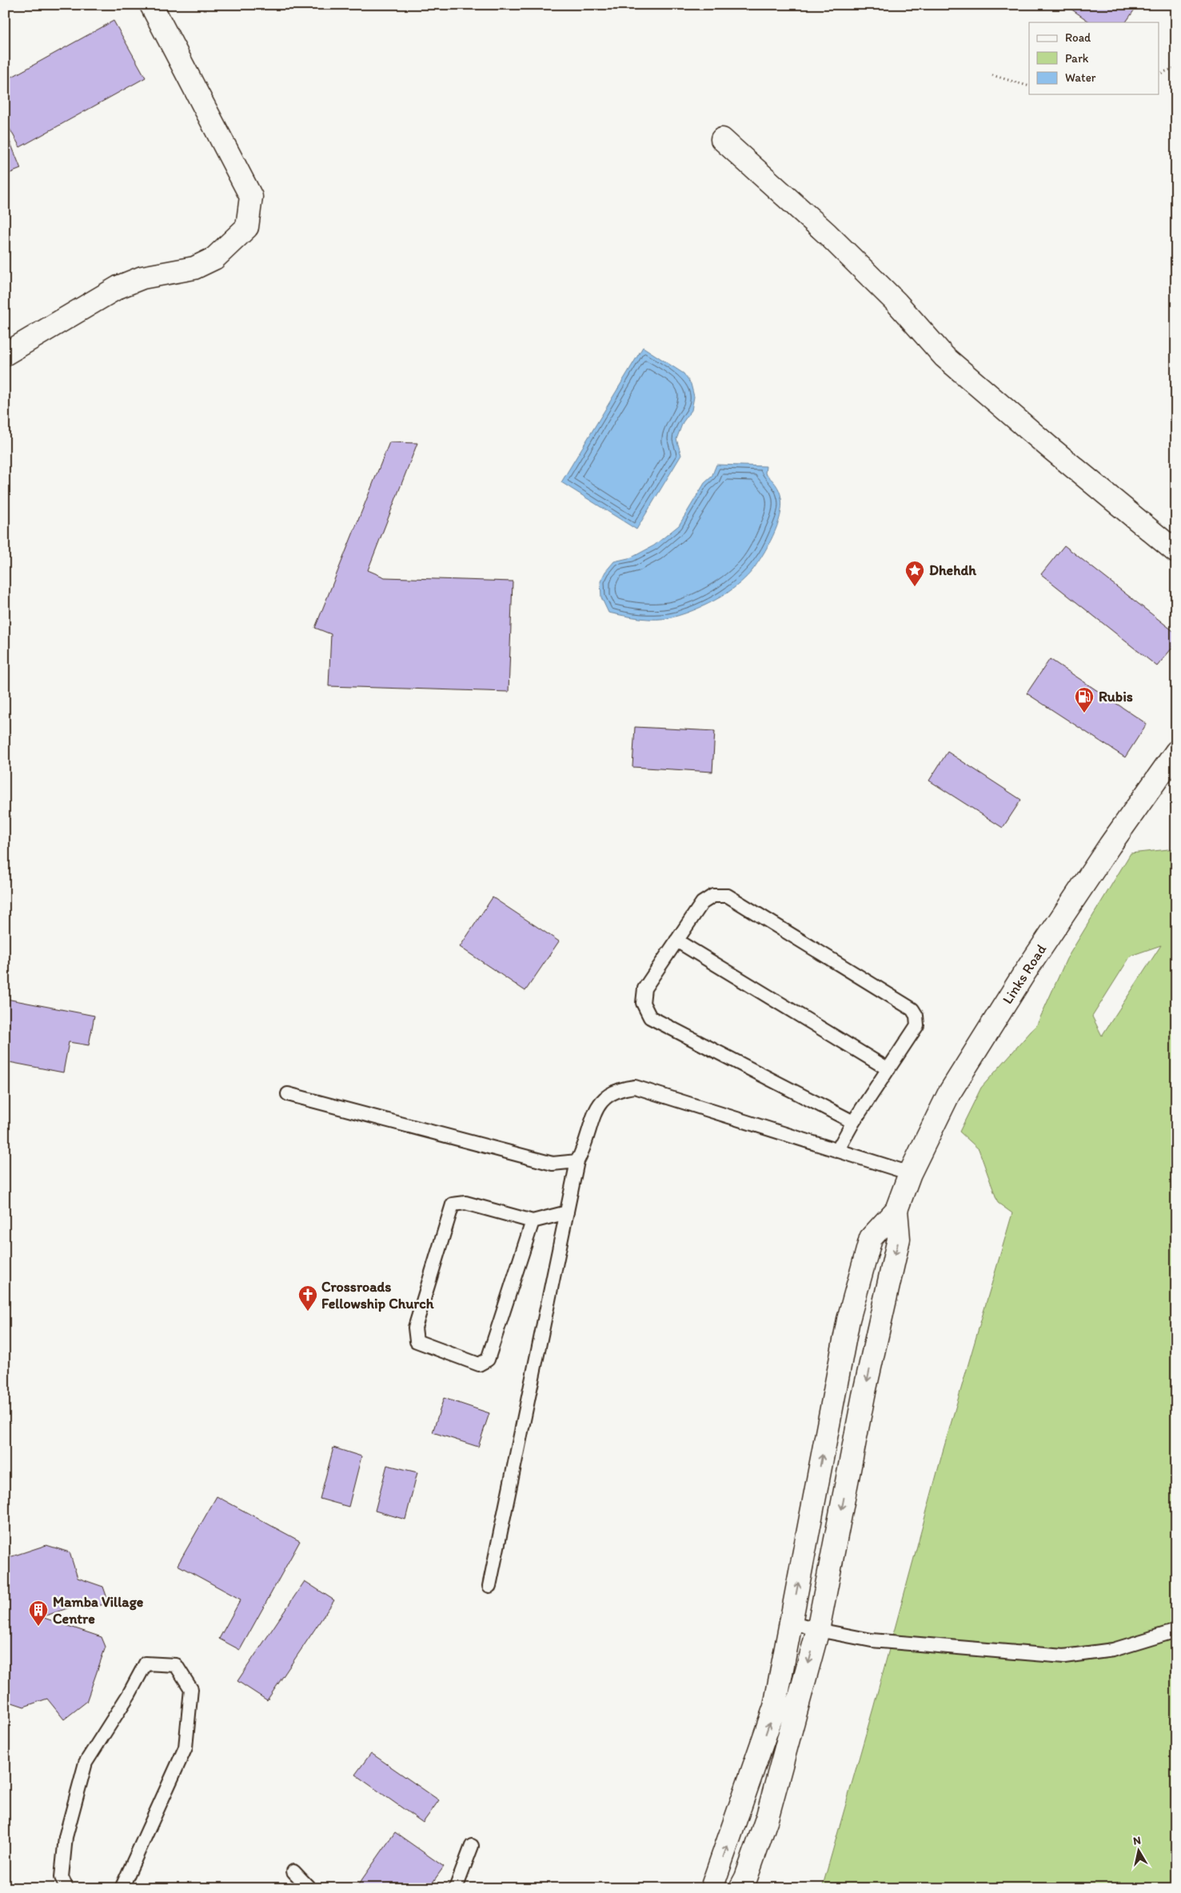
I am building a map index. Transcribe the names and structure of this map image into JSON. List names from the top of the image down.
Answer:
{
  "streets": {
    "main road": ["Links Road"]
  },
  "places": {
    "place": ["Dhehdh"],
    "fuel station": ["Rubis"],
    "church": ["Crossroads Fellowship Church"],
    "building": ["Mamba Village Centre"]
  },
  "legend": ["Road", "Park", "Water"],
  "north": "top"
}
